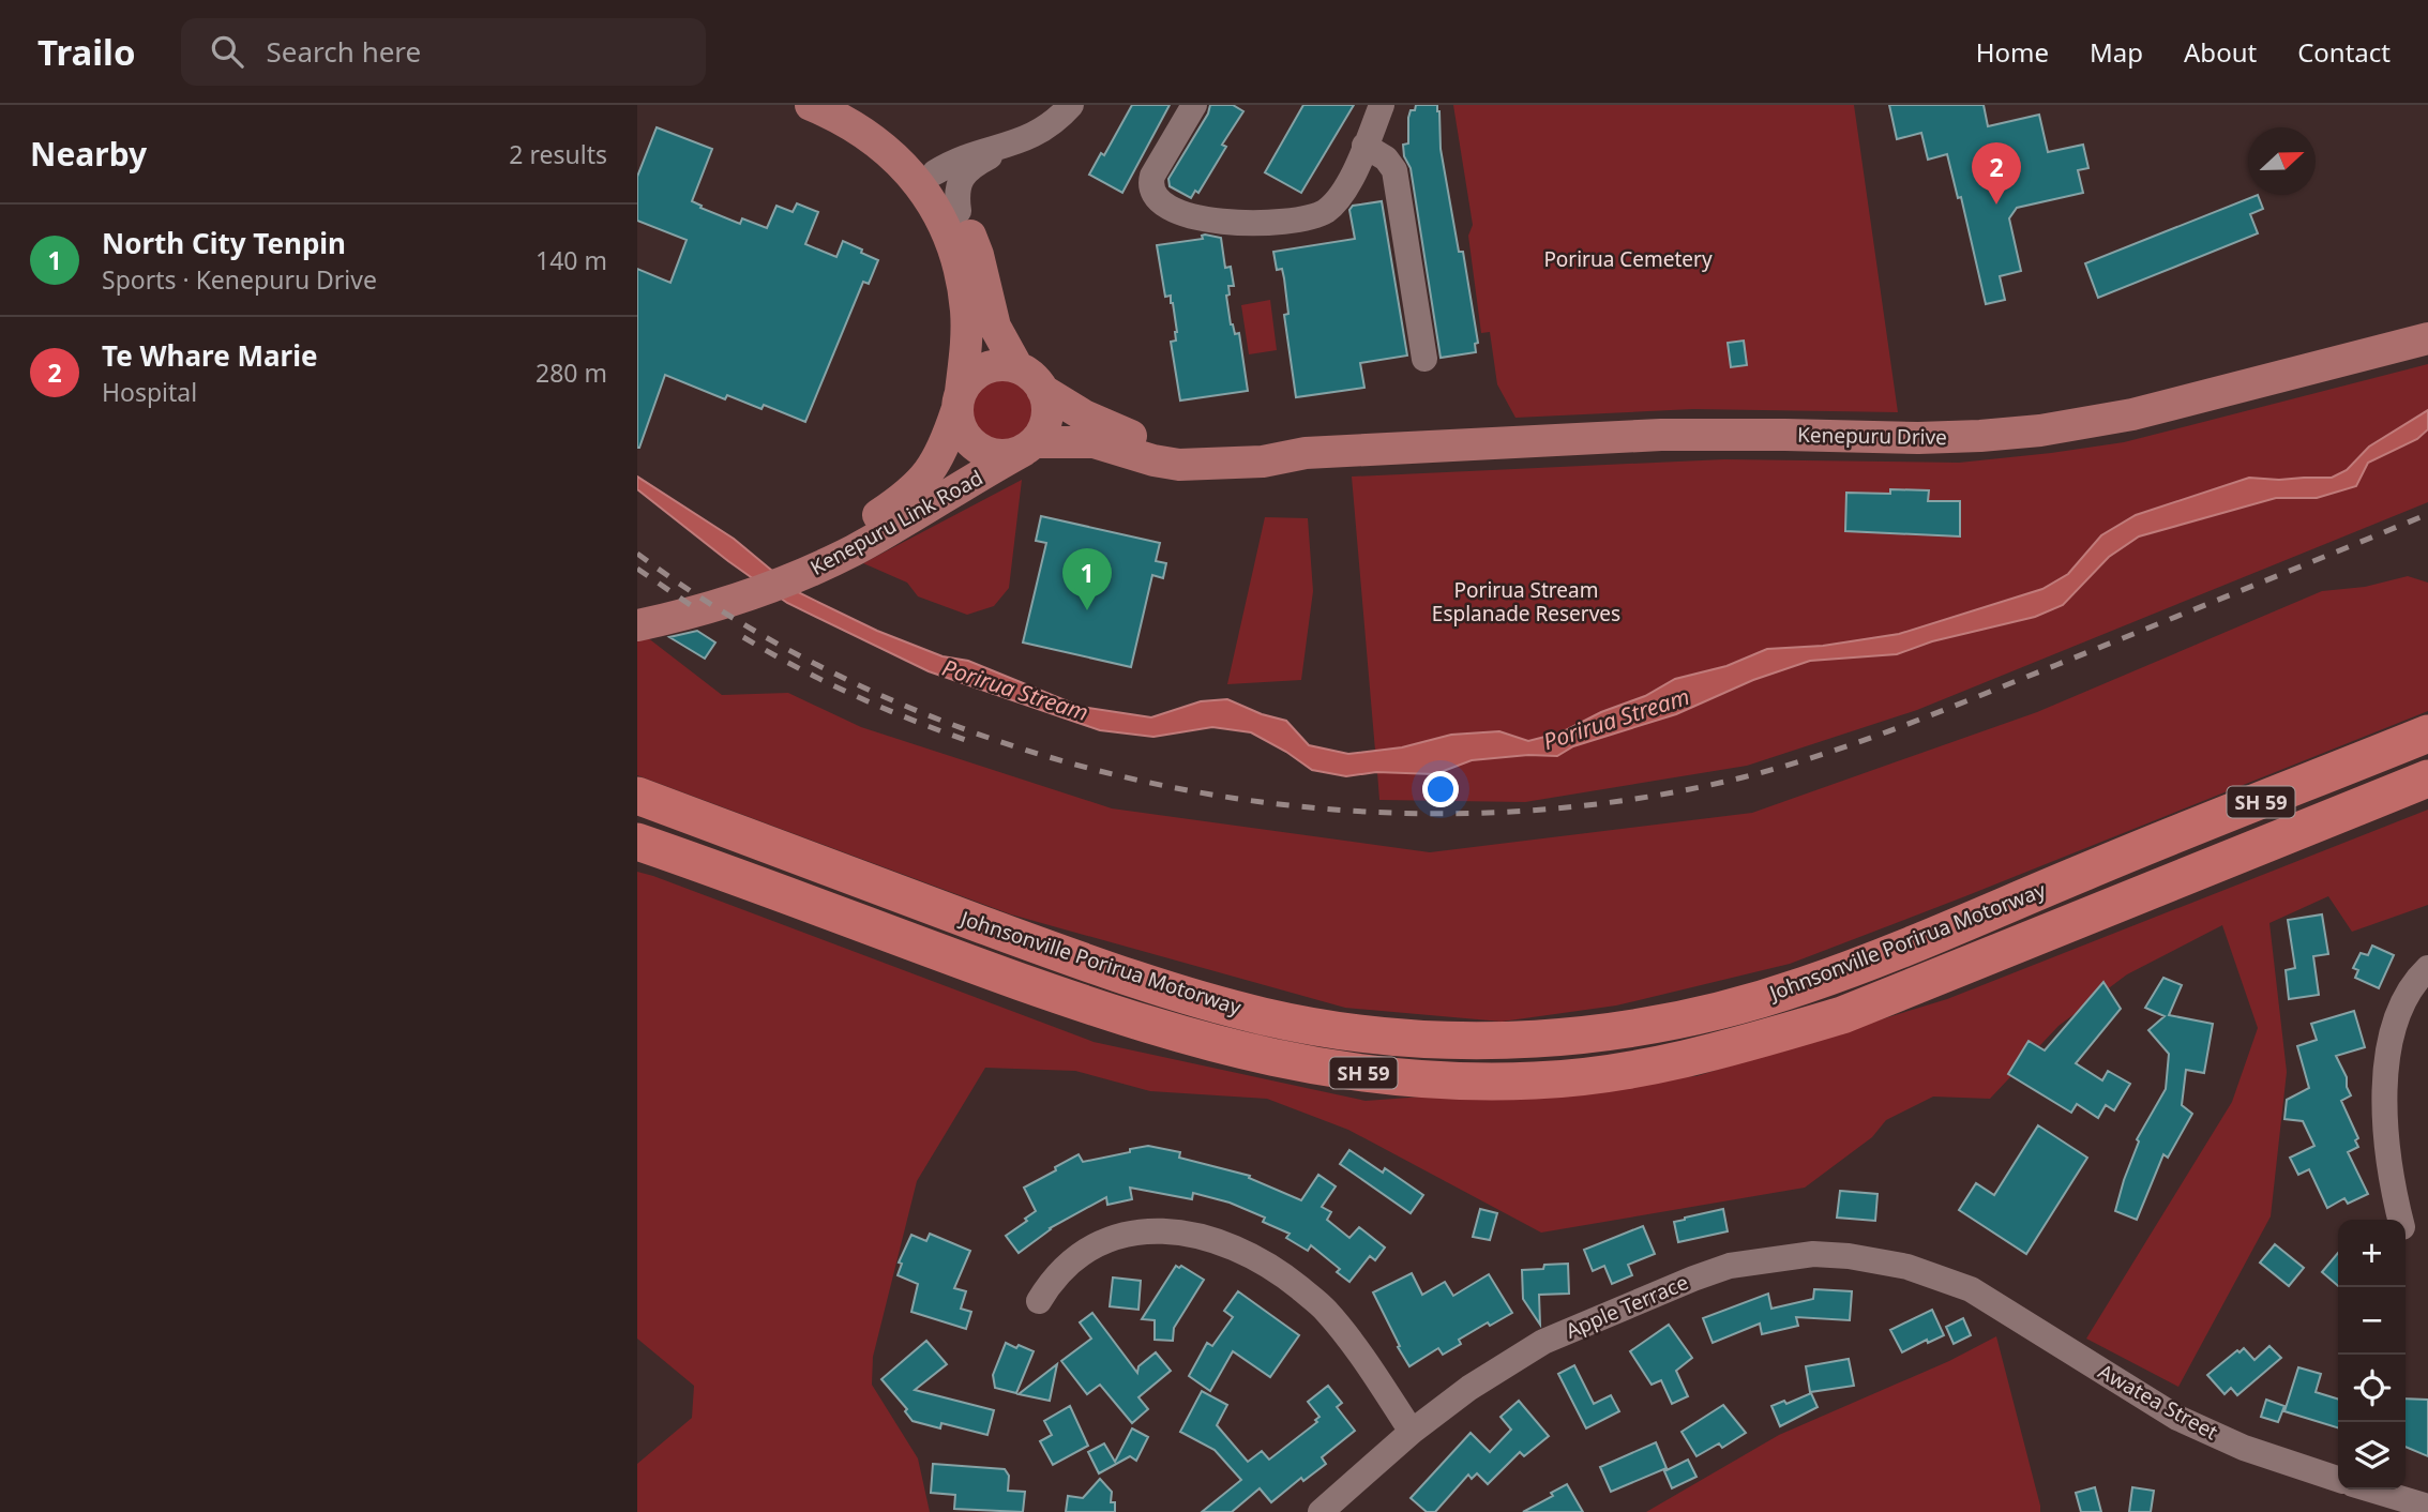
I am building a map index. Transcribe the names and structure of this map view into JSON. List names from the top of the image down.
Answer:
{
  "streets": {
    "highway": ["SH 59", "Johnsonville Porirua Motorway"],
    "main road": ["Kenepuru Drive", "Kenepuru Link Road"],
    "street": ["Apple Terrace", "Awatea Street"]
  },
  "crossings": [
    ["Kenepuru Drive", "Kenepuru Link Road"],
    ["Apple Terrace", "Awatea Street"]
  ],
  "water": ["Porirua Stream"],
  "parks": ["Porirua Cemetery", "Porirua Stream Esplanade Reserves"],
  "north": "right",
  "page": {
    "header": "Trailo",
    "search": "Search here",
    "nav": [
      "Home",
      "Map",
      "About",
      "Contact"
    ],
    "heading": ["Nearby", "2 results"],
    "pins": ["2", "1"],
    "list": [
      {
        "mark": "1",
        "name": "North City Tenpin",
        "note": "Sports · Kenepuru Drive",
        "value": "140 m"
      },
      {
        "mark": "2",
        "name": "Te Whare Marie",
        "note": "Hospital",
        "value": "280 m"
      }
    ],
    "map_buttons": ["+", "−"]
  }
}
